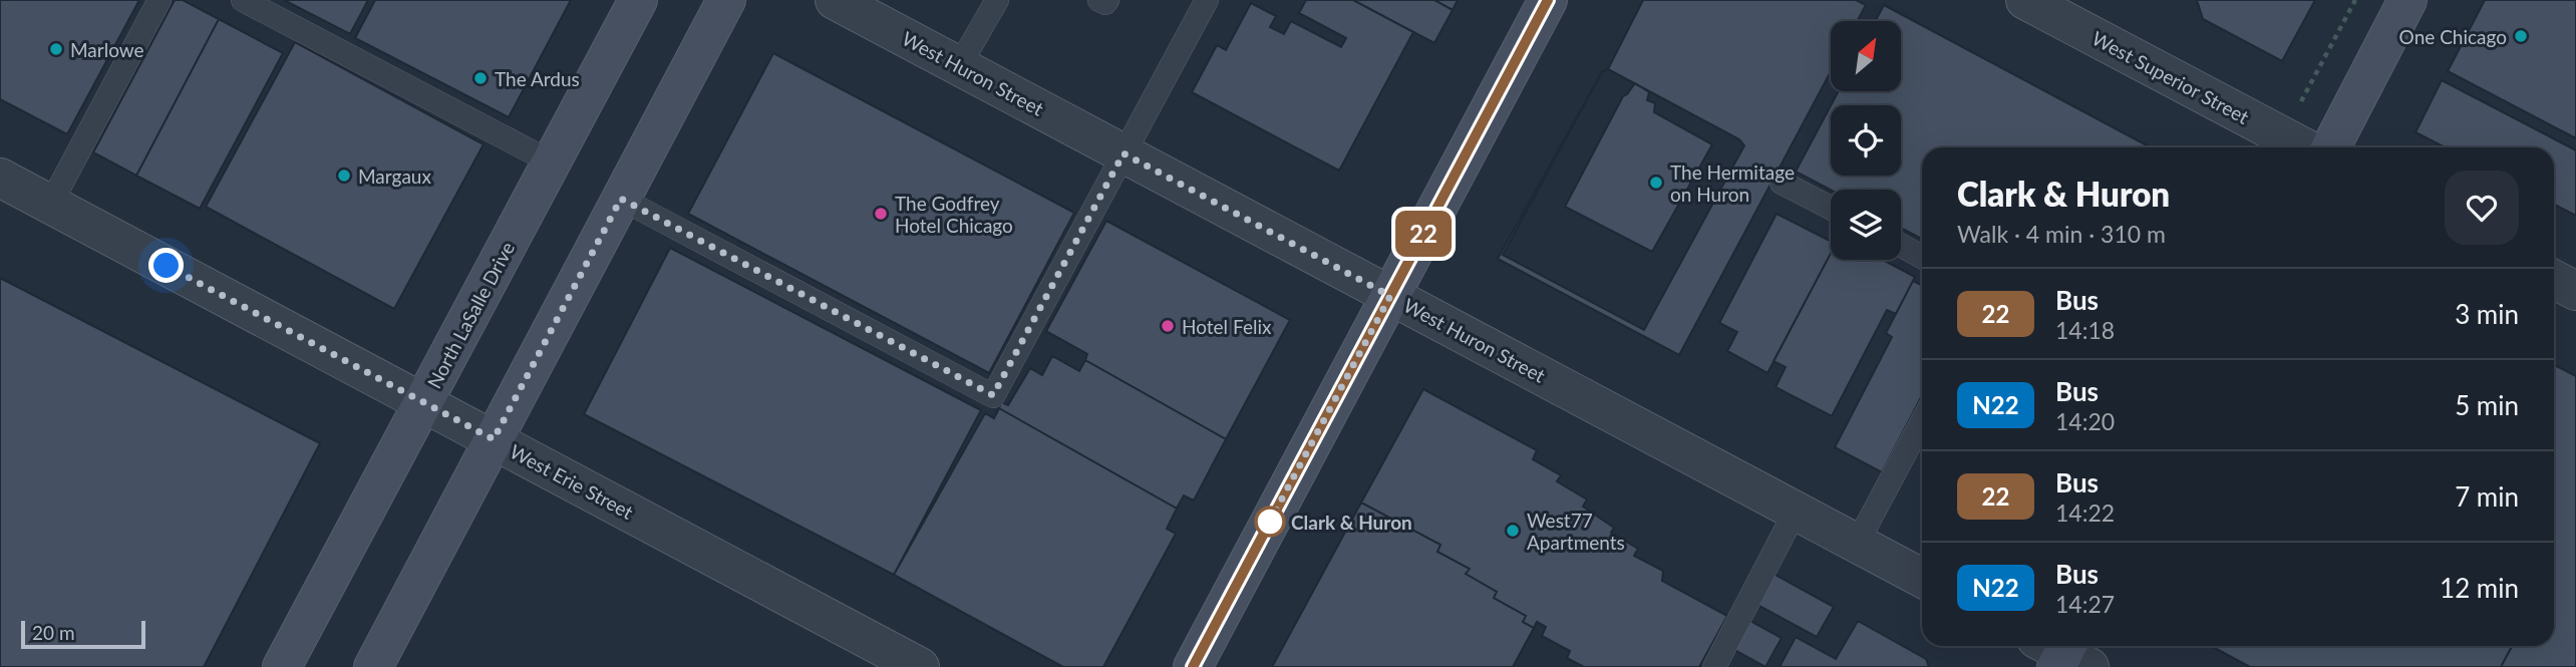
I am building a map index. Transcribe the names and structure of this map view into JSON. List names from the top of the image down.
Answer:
{
  "streets": {
    "main road": ["North LaSalle Drive"],
    "street": ["West Huron Street", "West Superior Street", "West Erie Street"]
  },
  "crossings": [
    ["North LaSalle Drive", "West Erie Street"]
  ],
  "places": [
    "One Chicago",
    "Marlowe",
    "The Ardus",
    "Margaux",
    "The Hermitage on Huron",
    "The Godfrey Hotel Chicago",
    "Hotel Felix",
    "Clark & Huron",
    "West77 Apartments"
  ],
  "lines": ["bus line 22"],
  "scale_bar": "20 m",
  "north": "top right",
  "page": {
    "on_map": "22",
    "heading": ["Clark & Huron", "Walk · 4 min · 310 m"],
    "list": [
      {
        "mark": "22",
        "name": "Bus",
        "note": "14:18",
        "value": "3 min"
      },
      {
        "mark": "N22",
        "name": "Bus",
        "note": "14:20",
        "value": "5 min"
      },
      {
        "mark": "22",
        "name": "Bus",
        "note": "14:22",
        "value": "7 min"
      },
      {
        "mark": "N22",
        "name": "Bus",
        "note": "14:27",
        "value": "12 min"
      }
    ],
    "scale": "20 m"
  }
}
